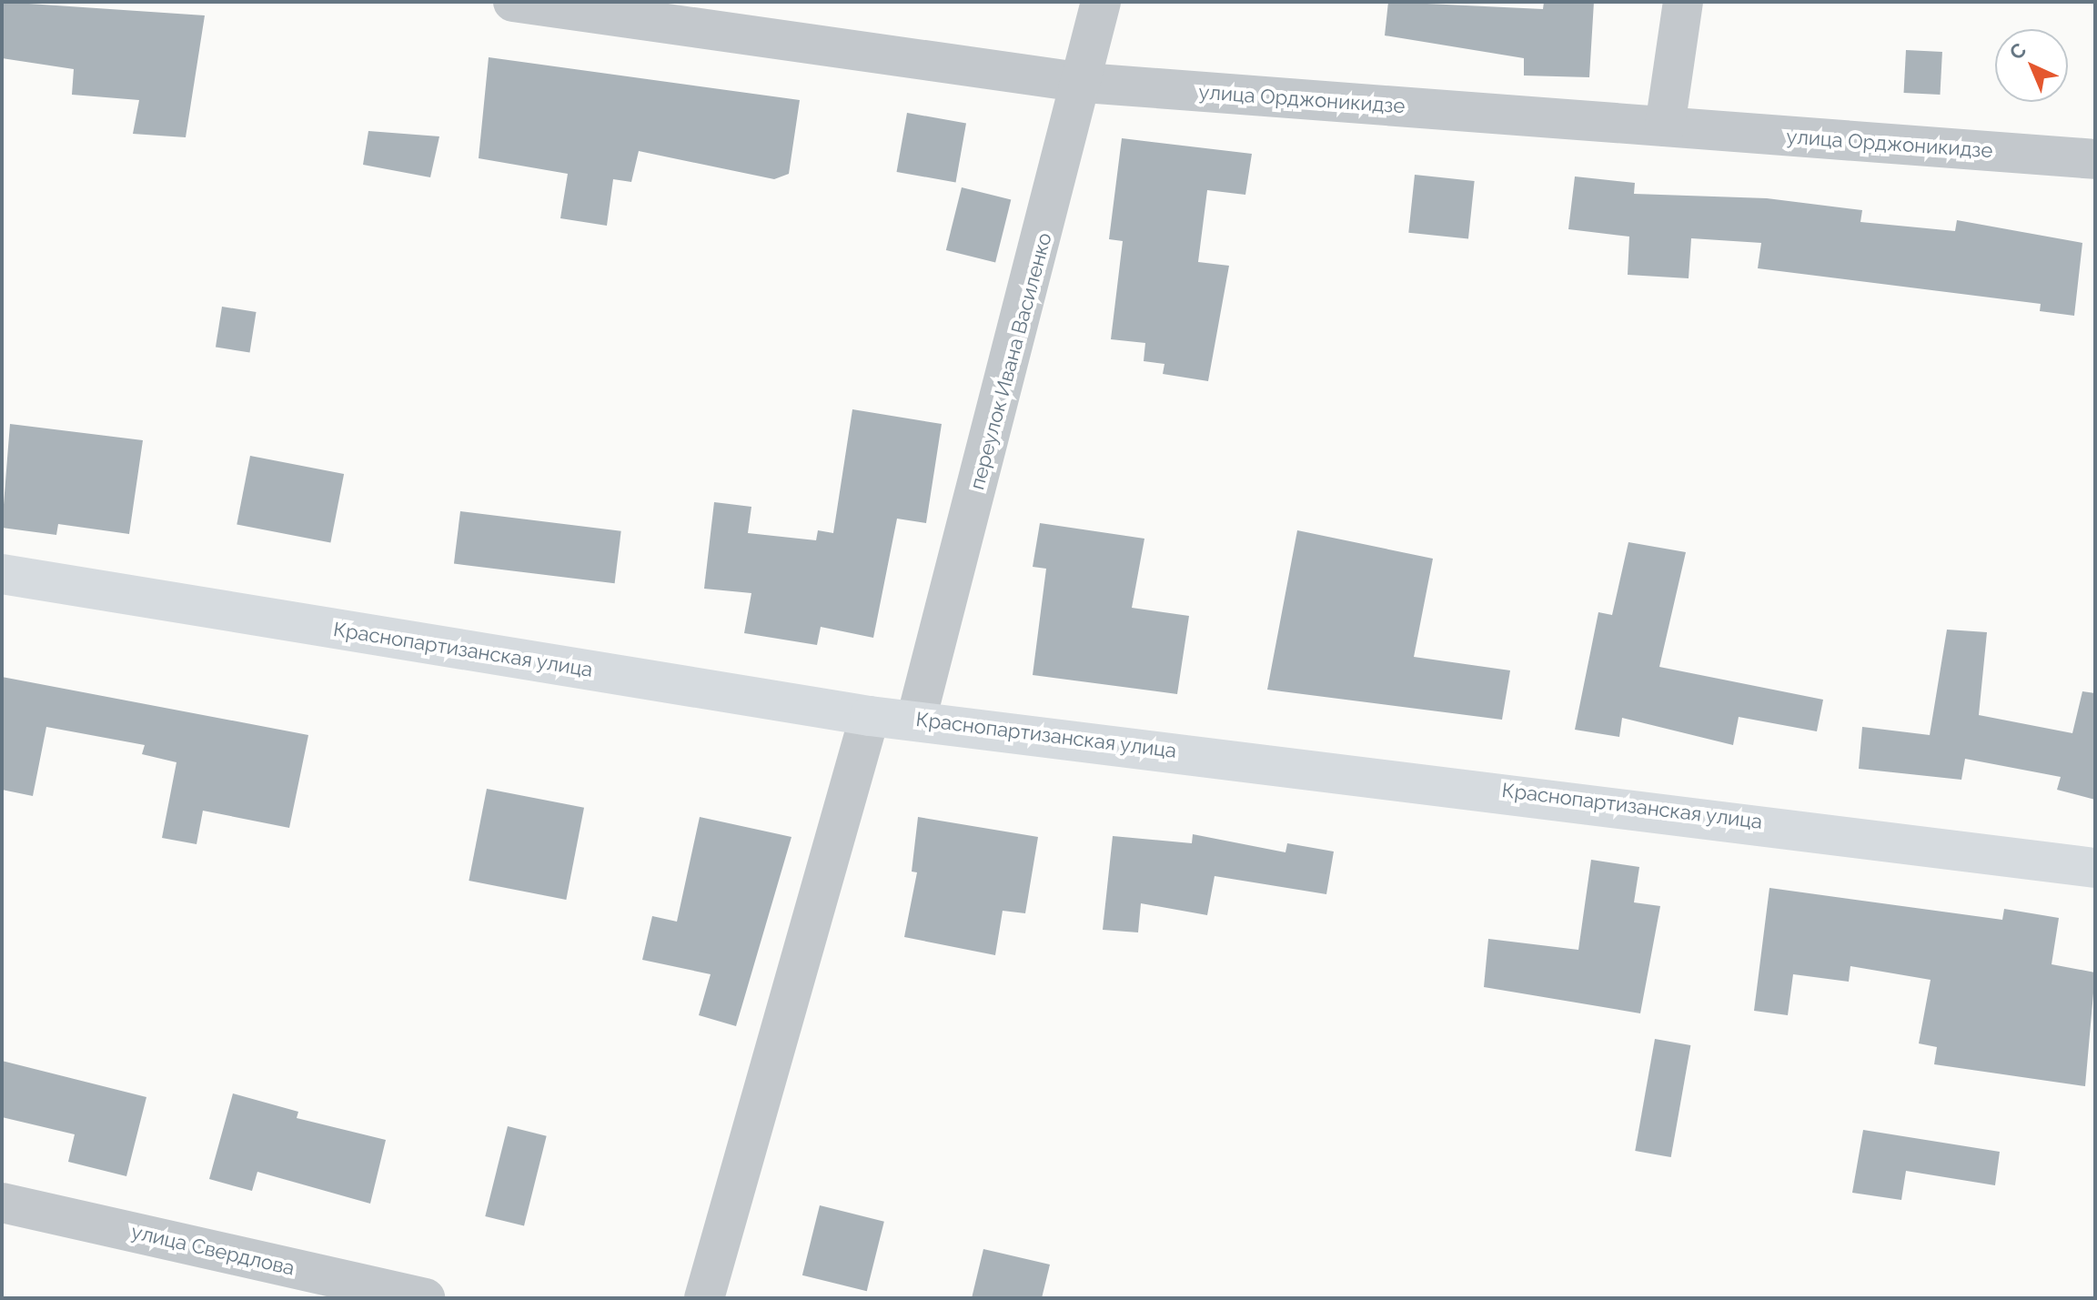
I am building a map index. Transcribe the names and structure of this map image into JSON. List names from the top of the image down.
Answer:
{
  "streets": {
    "street": [
      "улица Орджоникидзе",
      "переулок Ивана Василенко",
      "Краснопартизанская улица",
      "улица Свердлова"
    ]
  },
  "crossings": [
    ["улица Орджоникидзе", "переулок Ивана Василенко"],
    ["переулок Ивана Василенко", "Краснопартизанская улица"]
  ],
  "north": "top left"
}
